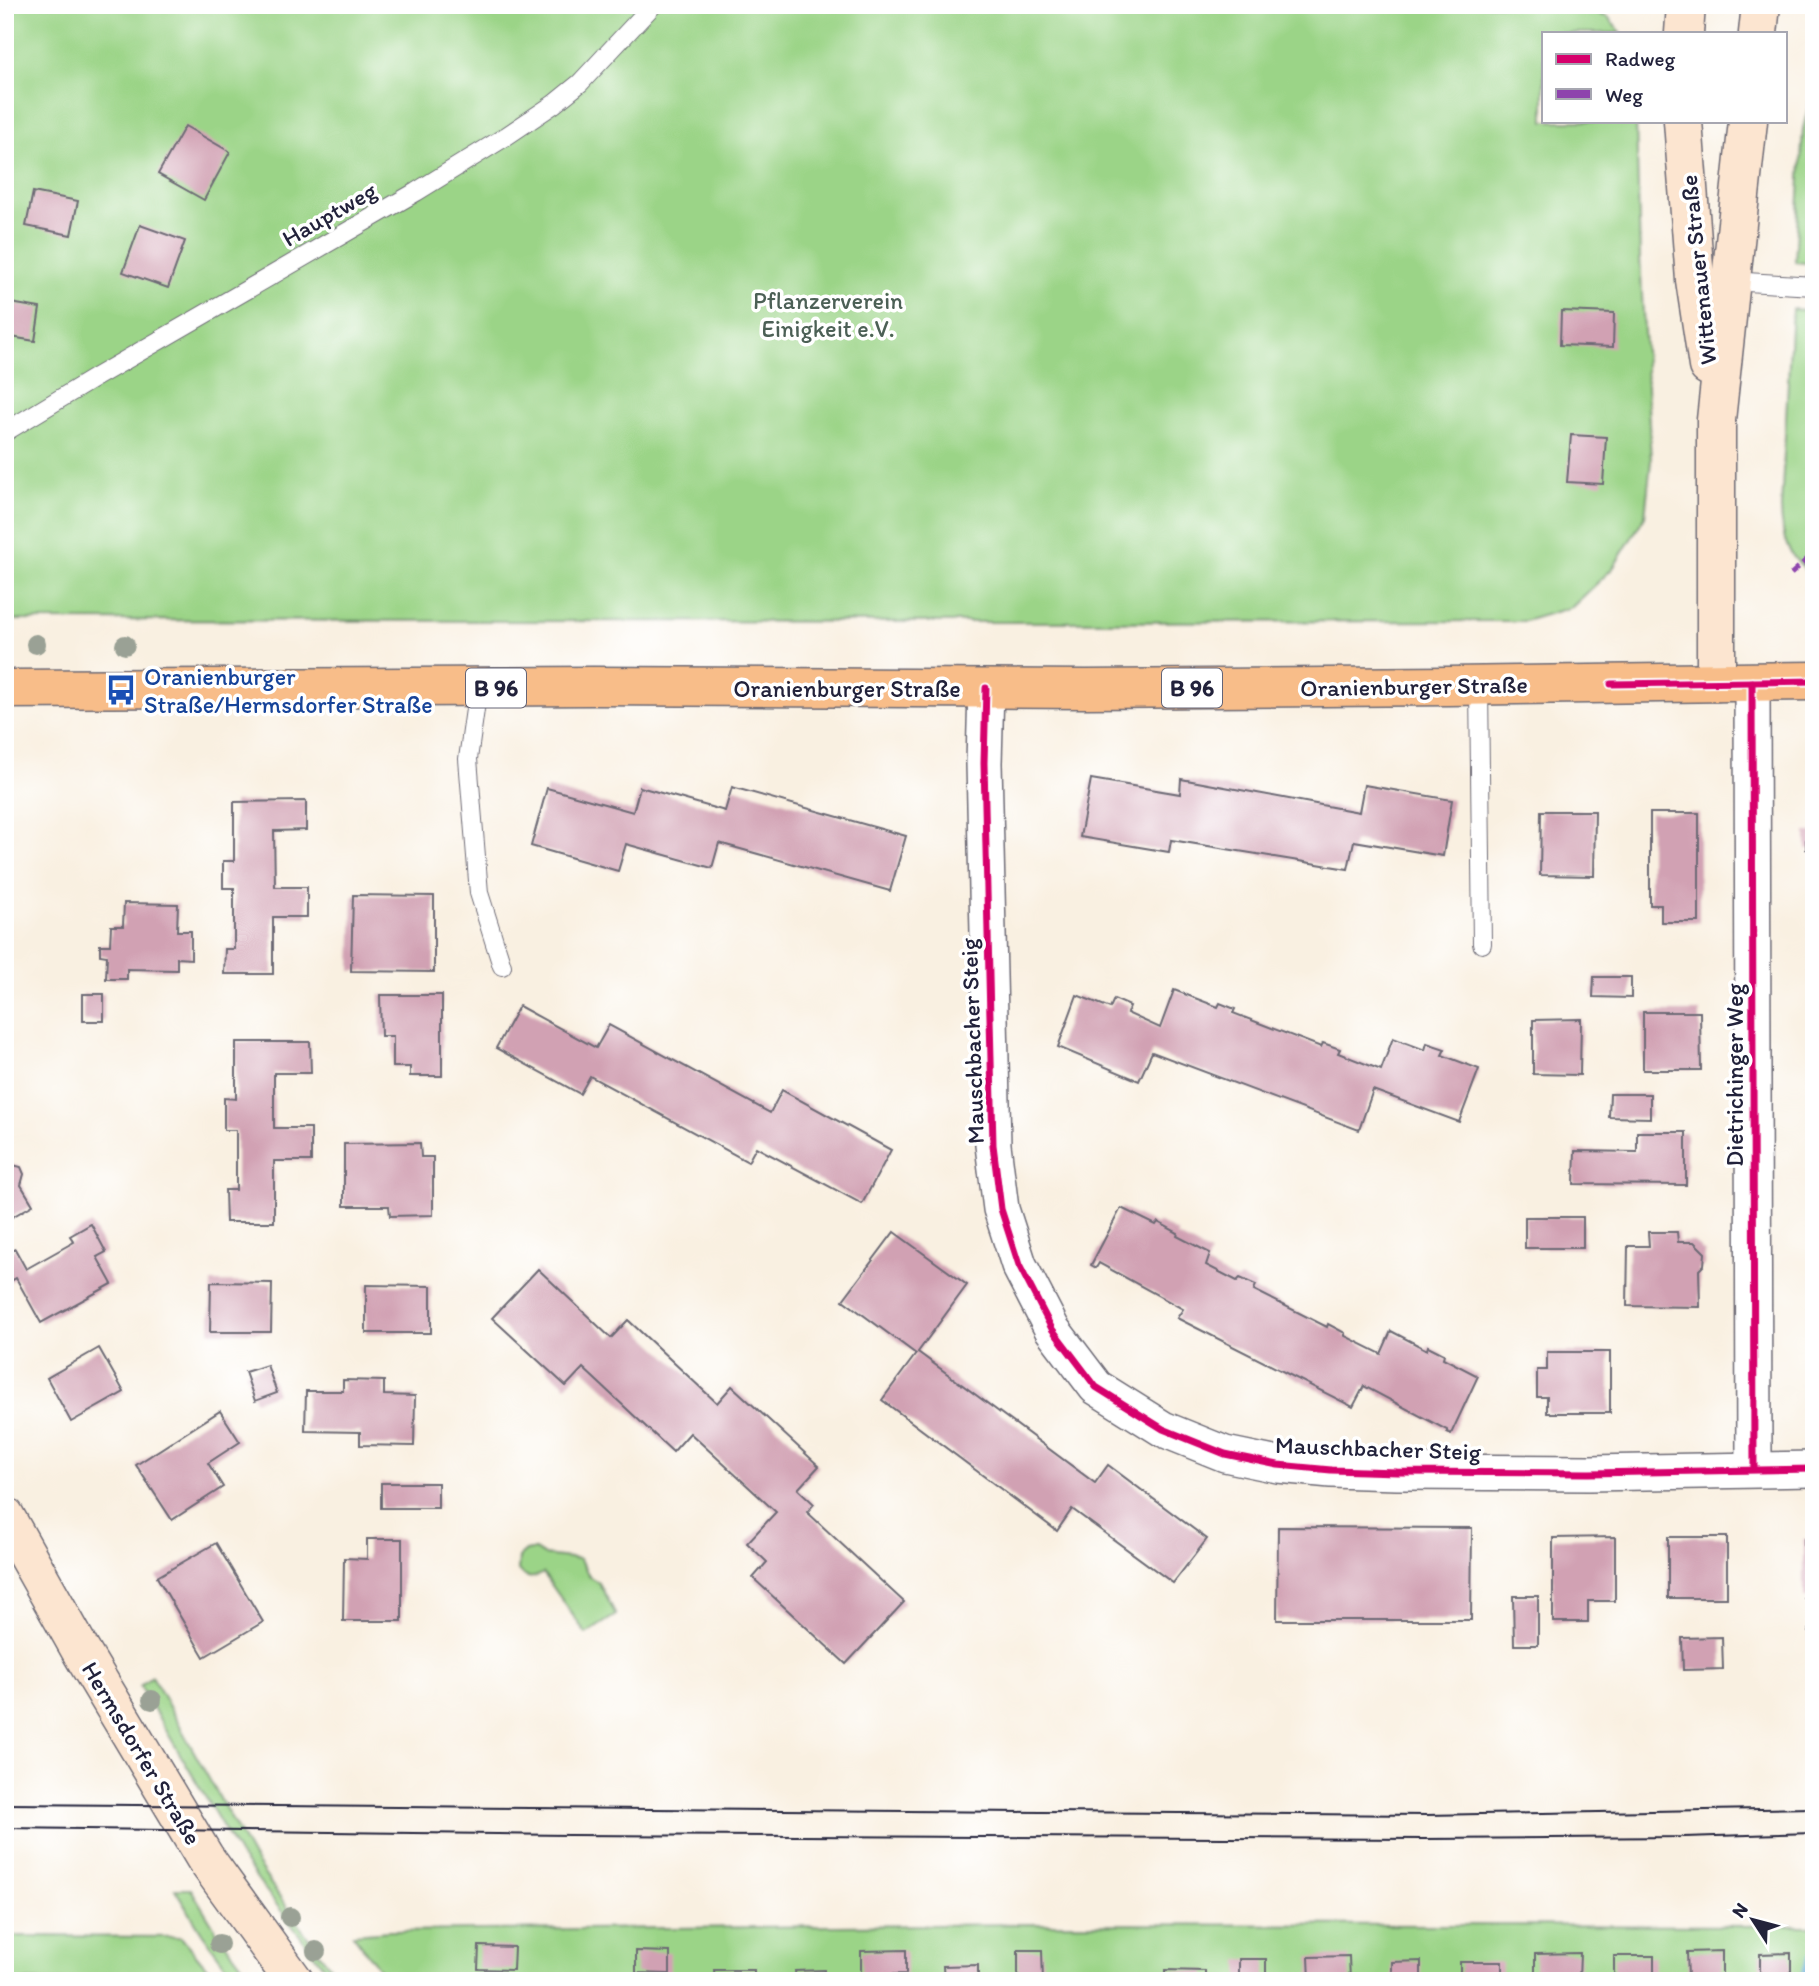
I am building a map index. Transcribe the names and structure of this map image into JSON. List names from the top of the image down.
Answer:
{
  "streets": {
    "main road": [
      "Wittenauer Straße",
      "Oranienburger Straße",
      "B 96",
      "Hermsdorfer Straße"
    ],
    "street": ["Mauschbacher Steig", "Dietrichinger Weg"],
    "lane": ["Hauptweg"]
  },
  "crossings": [
    ["Wittenauer Straße", "Oranienburger Straße"],
    ["Wittenauer Straße", "Dietrichinger Weg"],
    ["Oranienburger Straße", "Mauschbacher Steig"],
    ["Oranienburger Straße", "Dietrichinger Weg"],
    ["Mauschbacher Steig", "Dietrichinger Weg"]
  ],
  "parks": ["Pflanzerverein Einigkeit e.V."],
  "places": {
    "bus stop": ["Oranienburger Straße/Hermsdorfer Straße"]
  },
  "legend": ["Radweg", "Weg"],
  "north": "top left"
}
